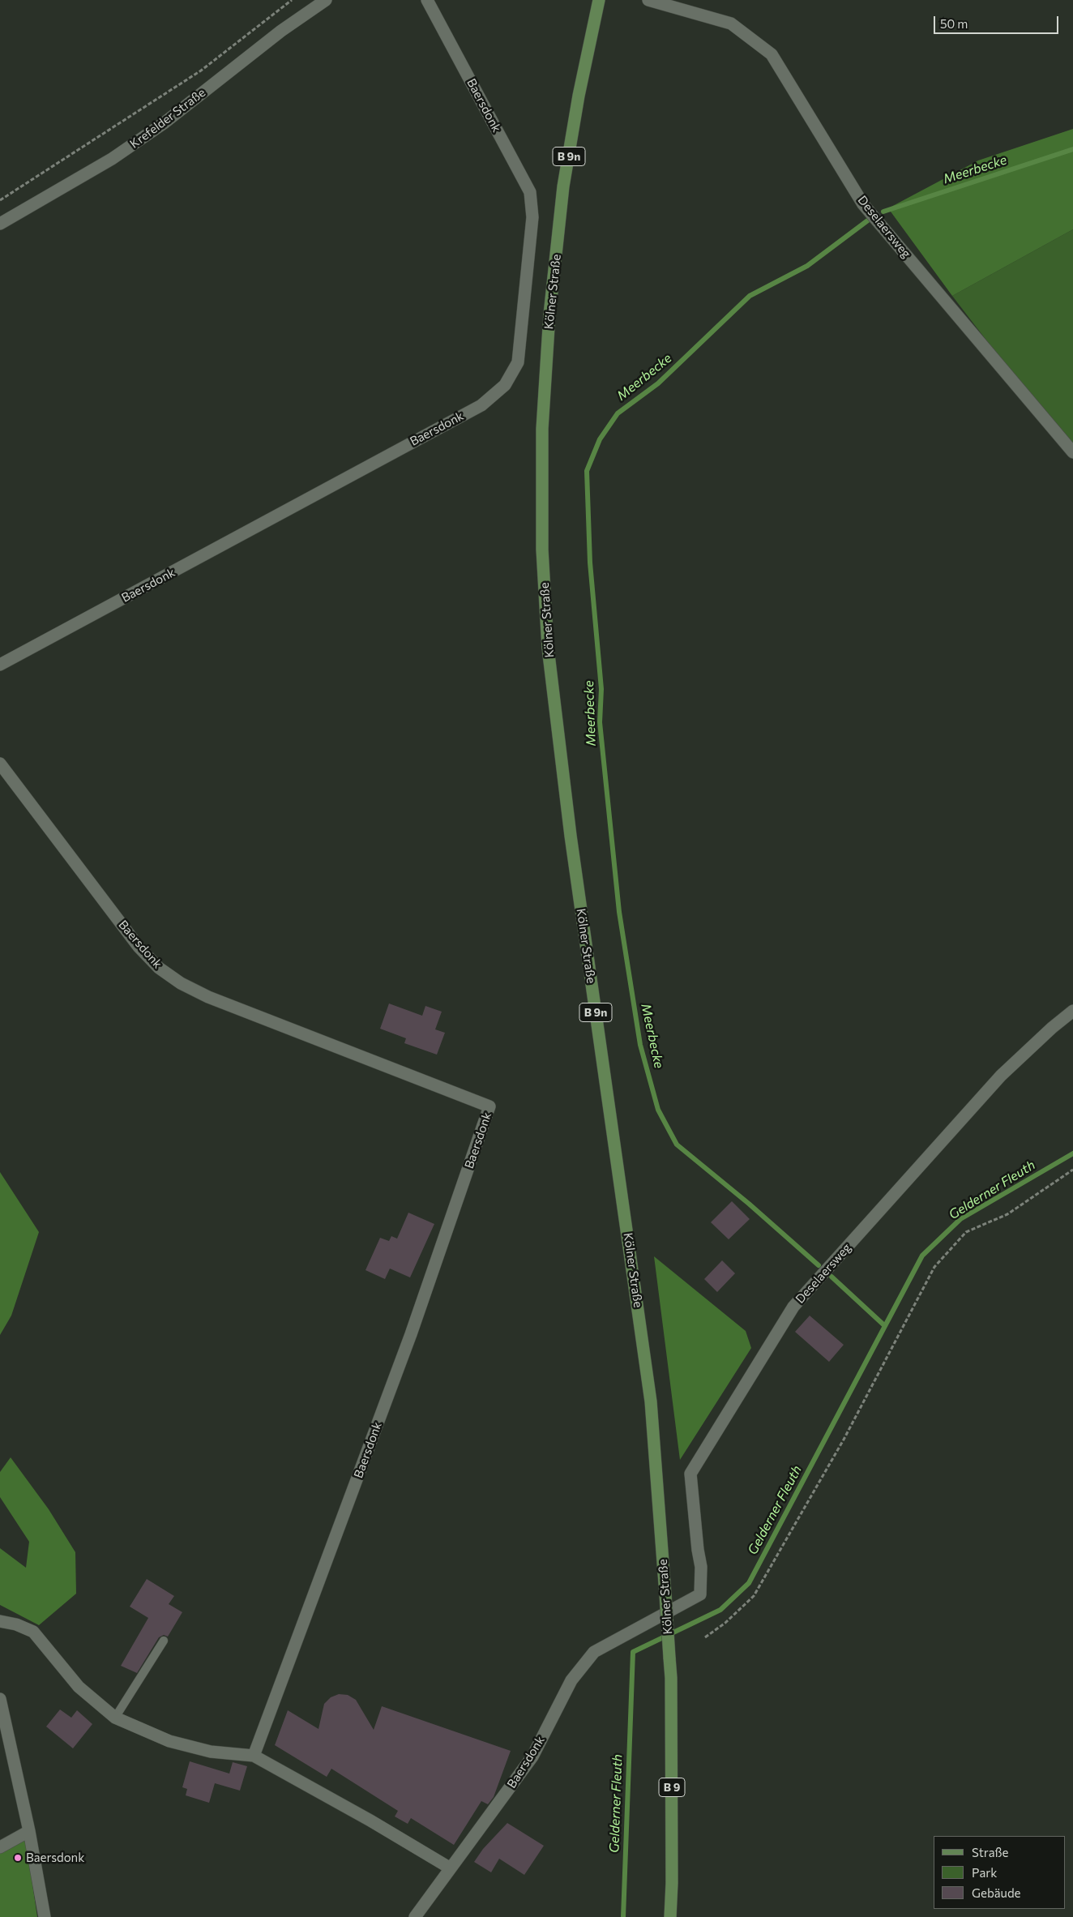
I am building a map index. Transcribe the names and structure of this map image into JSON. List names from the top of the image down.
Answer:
{
  "streets": {
    "main road": ["B 9n", "Kölner Straße", "B 9"],
    "street": ["Baersdonk", "Krefelder Straße", "Deselaersweg"]
  },
  "crossings": [
    ["Baersdonk", "Deselaersweg"]
  ],
  "water": ["Meerbecke", "Gelderner Fleuth"],
  "places": ["Baersdonk"],
  "legend": ["Straße", "Park", "Gebäude"],
  "scale_bar": "50 m"
}
